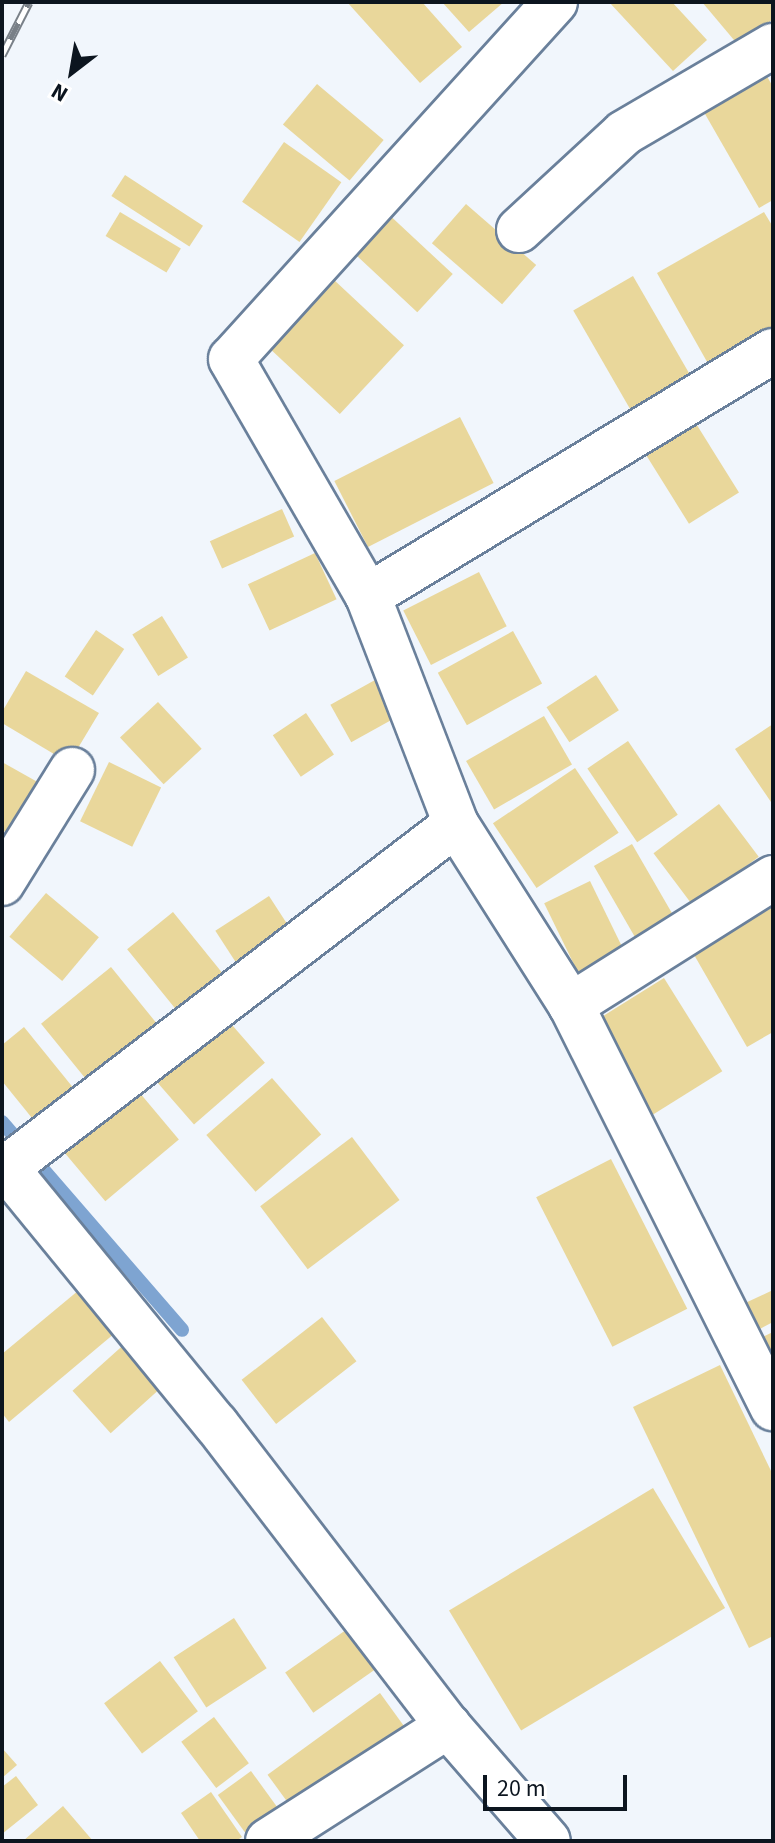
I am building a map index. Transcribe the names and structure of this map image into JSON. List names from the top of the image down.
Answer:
{
  "scale_bar": "20 m",
  "north": "bottom left"
}
